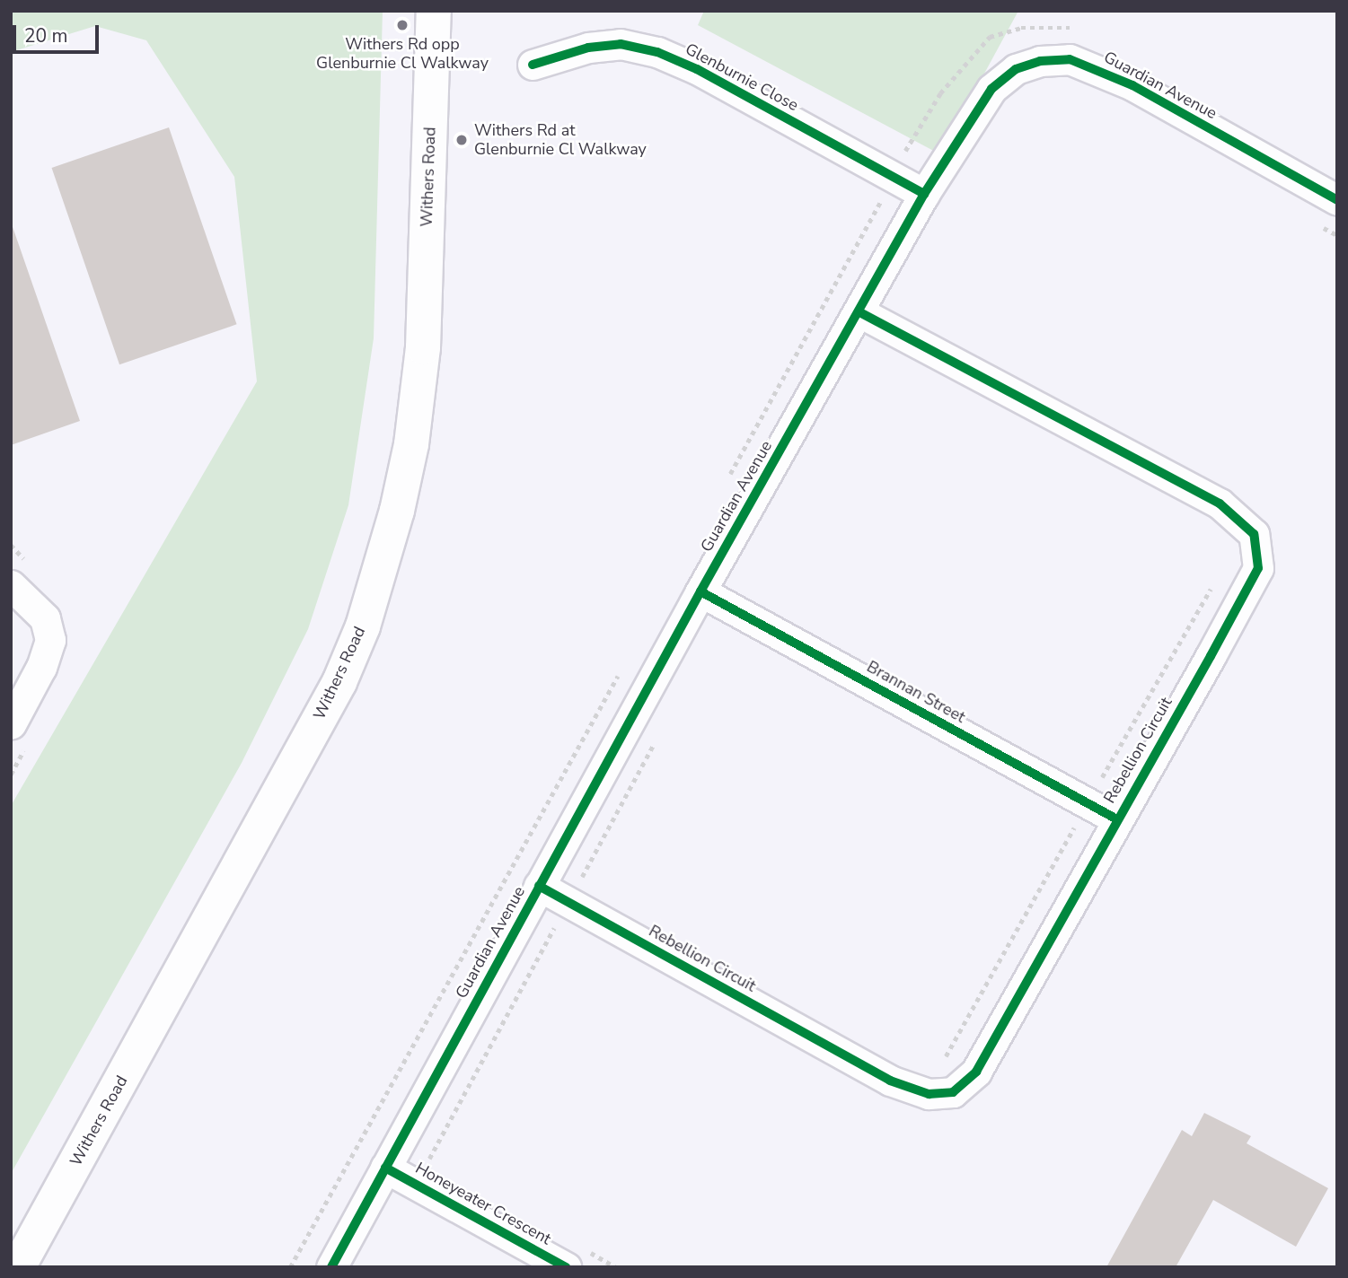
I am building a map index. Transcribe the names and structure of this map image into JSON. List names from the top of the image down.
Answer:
{
  "streets": {
    "main road": ["Withers Road"],
    "street": [
      "Glenburnie Close",
      "Guardian Avenue",
      "Brannan Street",
      "Rebellion Circuit",
      "Honeyeater Crescent"
    ]
  },
  "crossings": [
    ["Glenburnie Close", "Guardian Avenue"],
    ["Guardian Avenue", "Brannan Street"],
    ["Guardian Avenue", "Rebellion Circuit"],
    ["Guardian Avenue", "Honeyeater Crescent"],
    ["Brannan Street", "Rebellion Circuit"]
  ],
  "places": ["Withers Rd opp Glenburnie Cl Walkway", "Withers Rd at Glenburnie Cl Walkway"],
  "scale_bar": "20 m"
}
